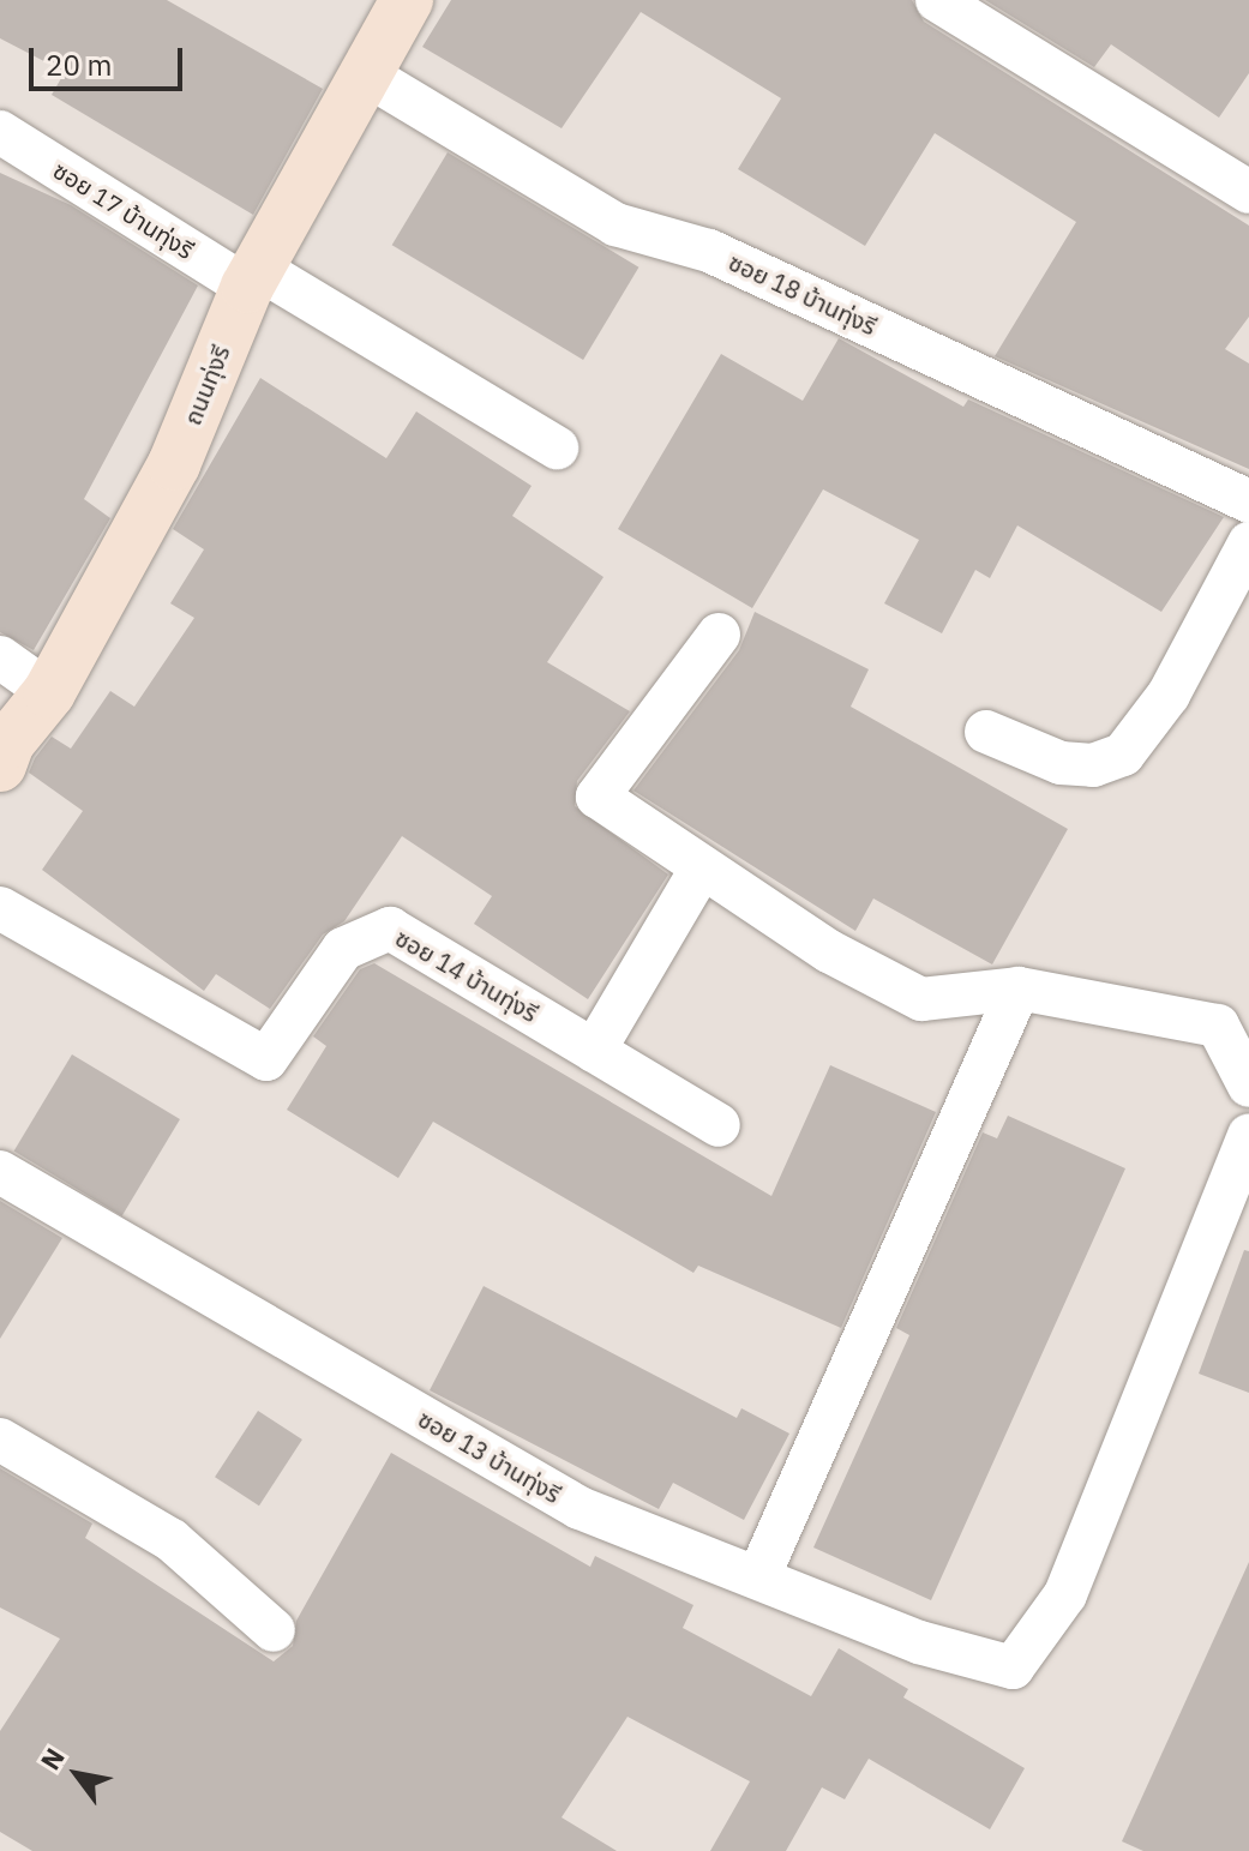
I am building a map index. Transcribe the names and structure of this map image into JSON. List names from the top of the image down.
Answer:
{
  "streets": {
    "street": [
      "ซอย 17 บ้านทุ่งรี",
      "ซอย 18 บ้านทุ่งรี",
      "ถนนทุ่งรี",
      "ซอย 14 บ้านทุ่งรี",
      "ซอย 13 บ้านทุ่งรี"
    ]
  },
  "crossings": [
    ["ซอย 17 บ้านทุ่งรี", "ถนนทุ่งรี"],
    ["ซอย 18 บ้านทุ่งรี", "ถนนทุ่งรี"]
  ],
  "scale_bar": "20 m",
  "north": "top left"
}
